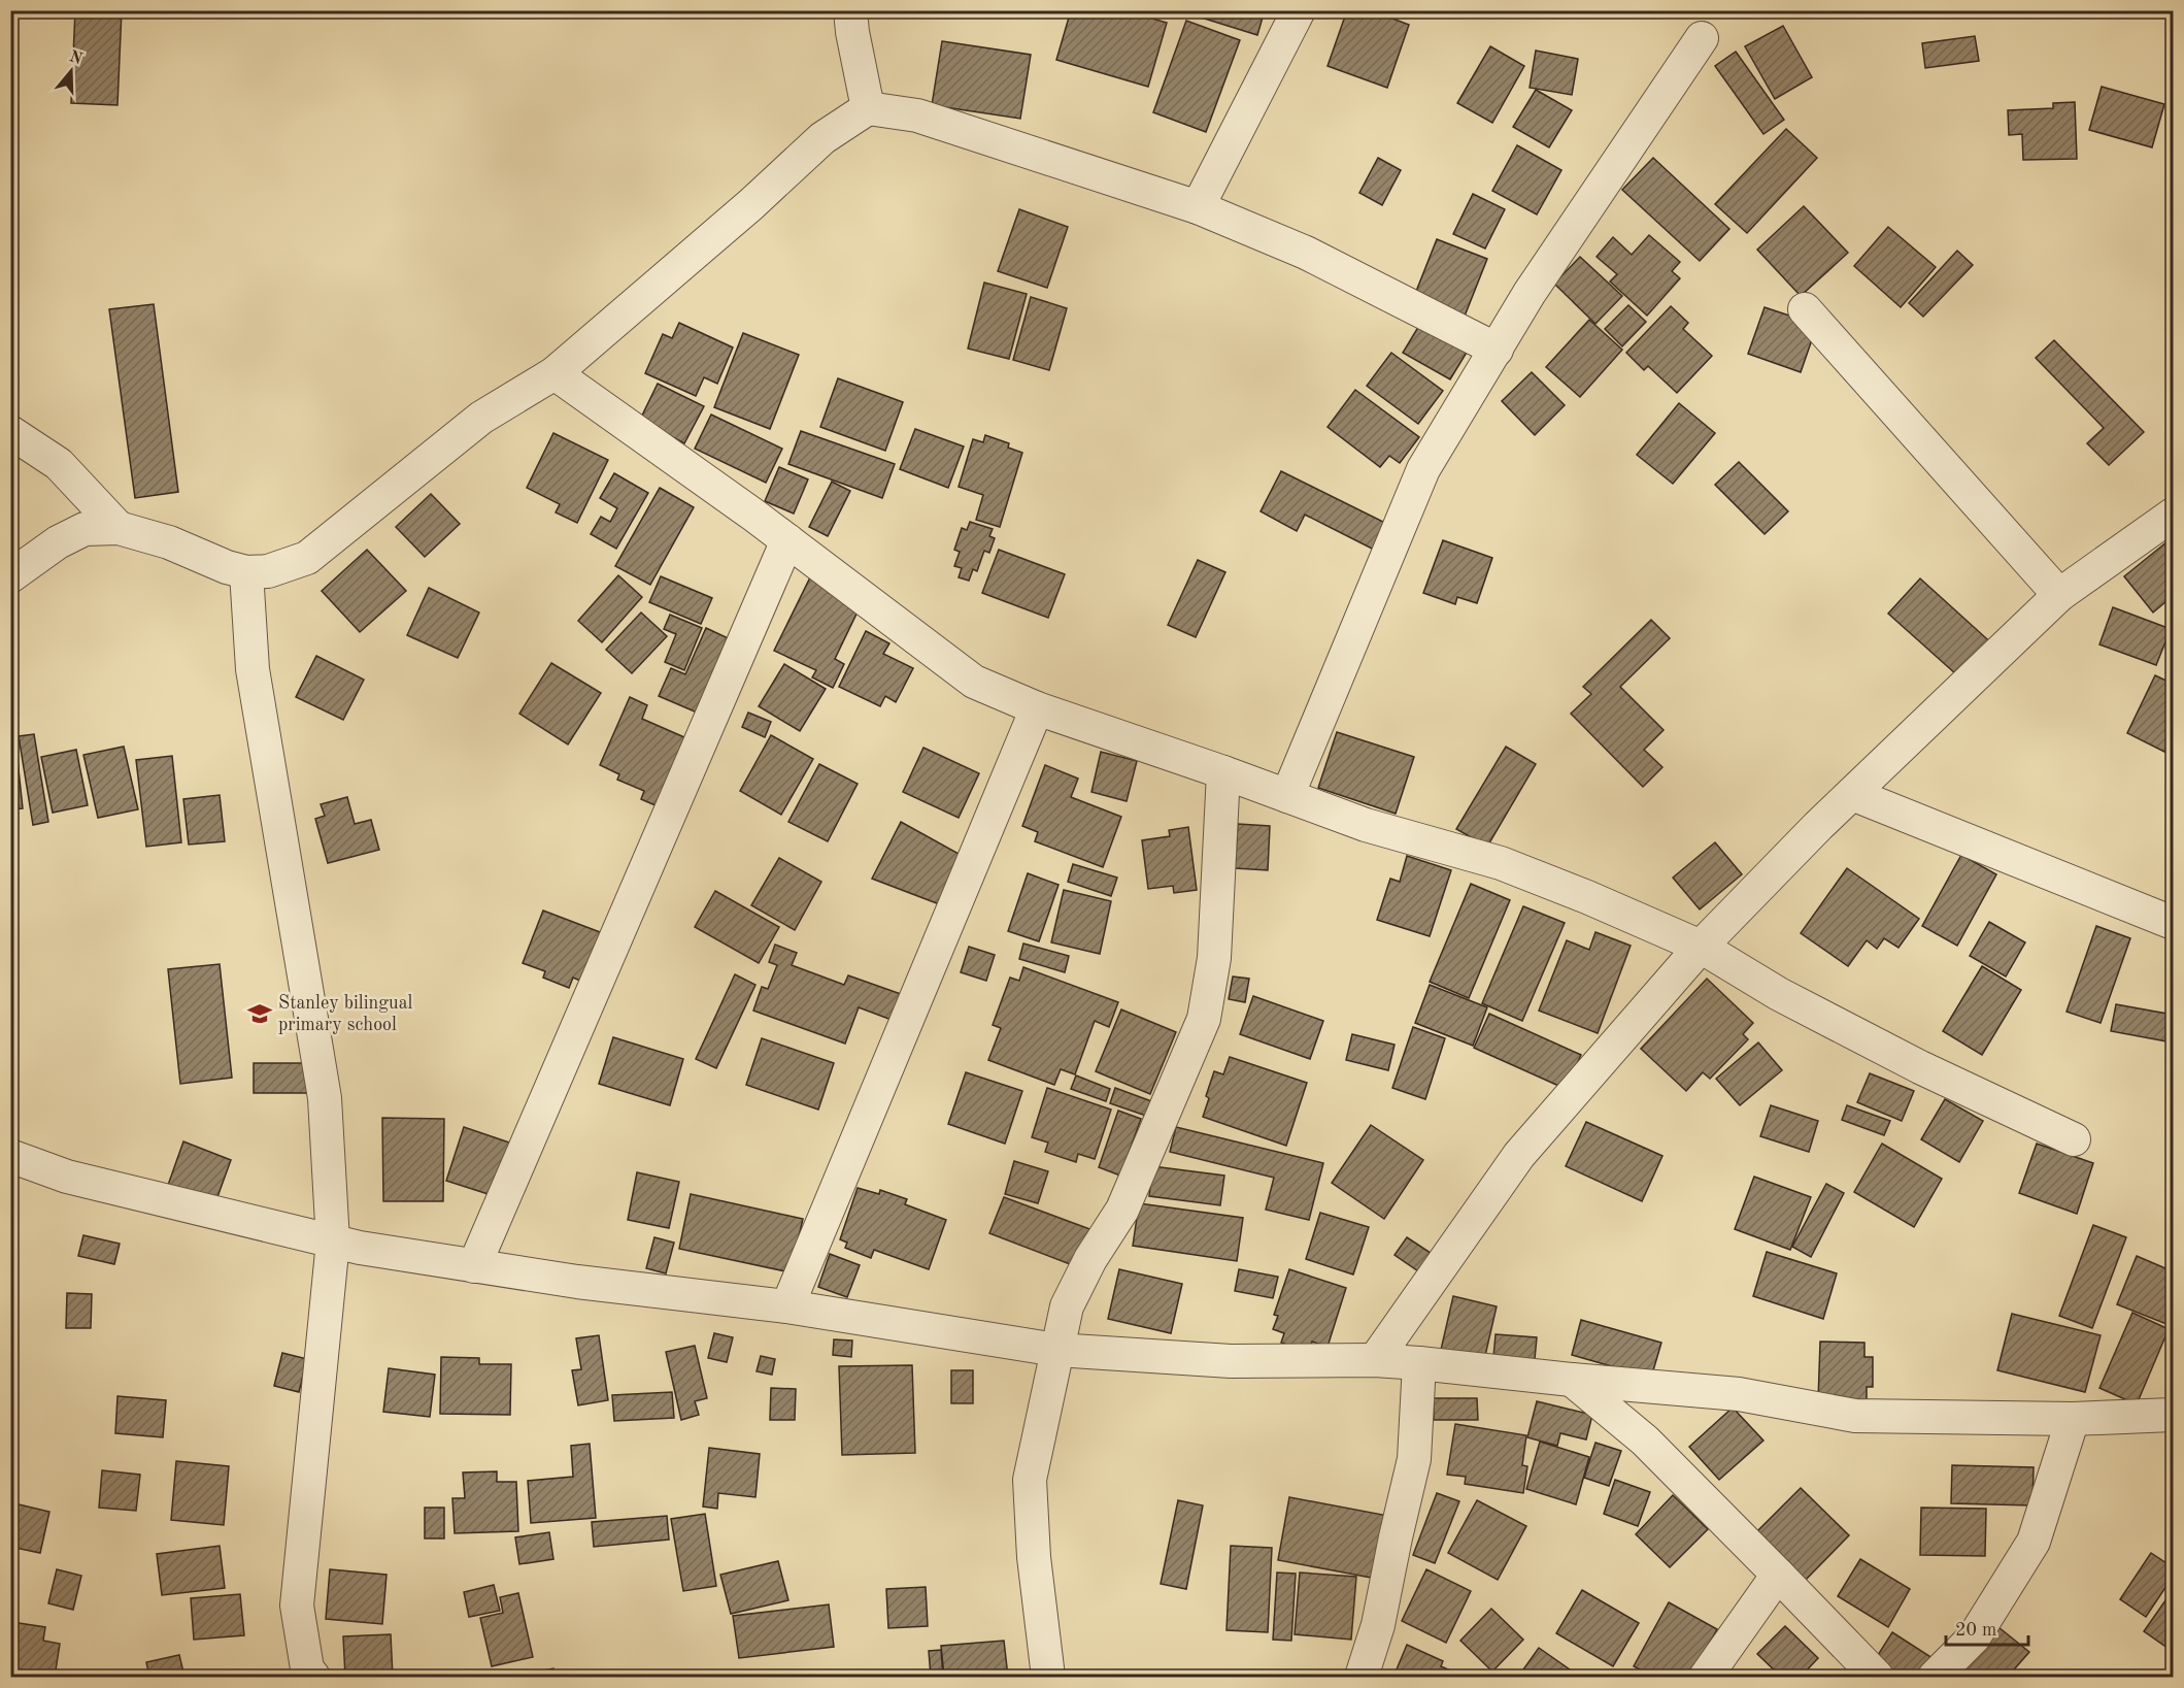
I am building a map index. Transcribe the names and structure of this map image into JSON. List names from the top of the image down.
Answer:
{
  "places": {
    "school or university": ["Stanley bilingual primary school"]
  },
  "scale_bar": "20 m",
  "north": "top"
}
